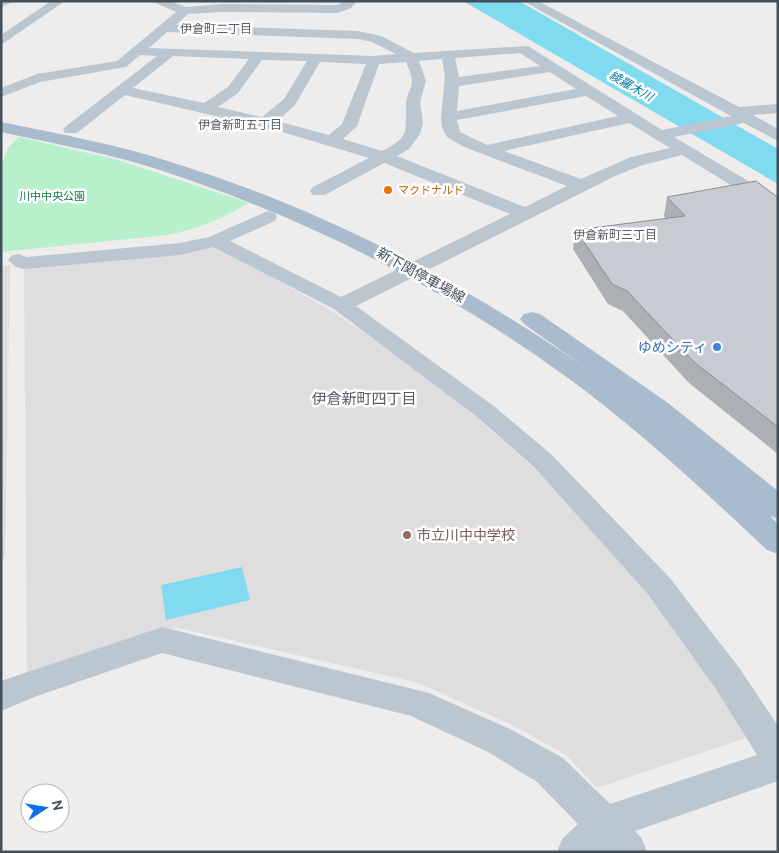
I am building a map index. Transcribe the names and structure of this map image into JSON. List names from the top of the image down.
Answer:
{
  "streets": {
    "main road": ["新下関停車場線"]
  },
  "districts": [
    "伊倉町二丁目",
    "伊倉新町五丁目",
    "伊倉新町三丁目",
    "伊倉新町四丁目"
  ],
  "water": ["綾羅木川"],
  "parks": ["川中中央公園"],
  "places": ["マクドナルド", "ゆめシティ", "市立川中中学校"],
  "north": "right"
}
